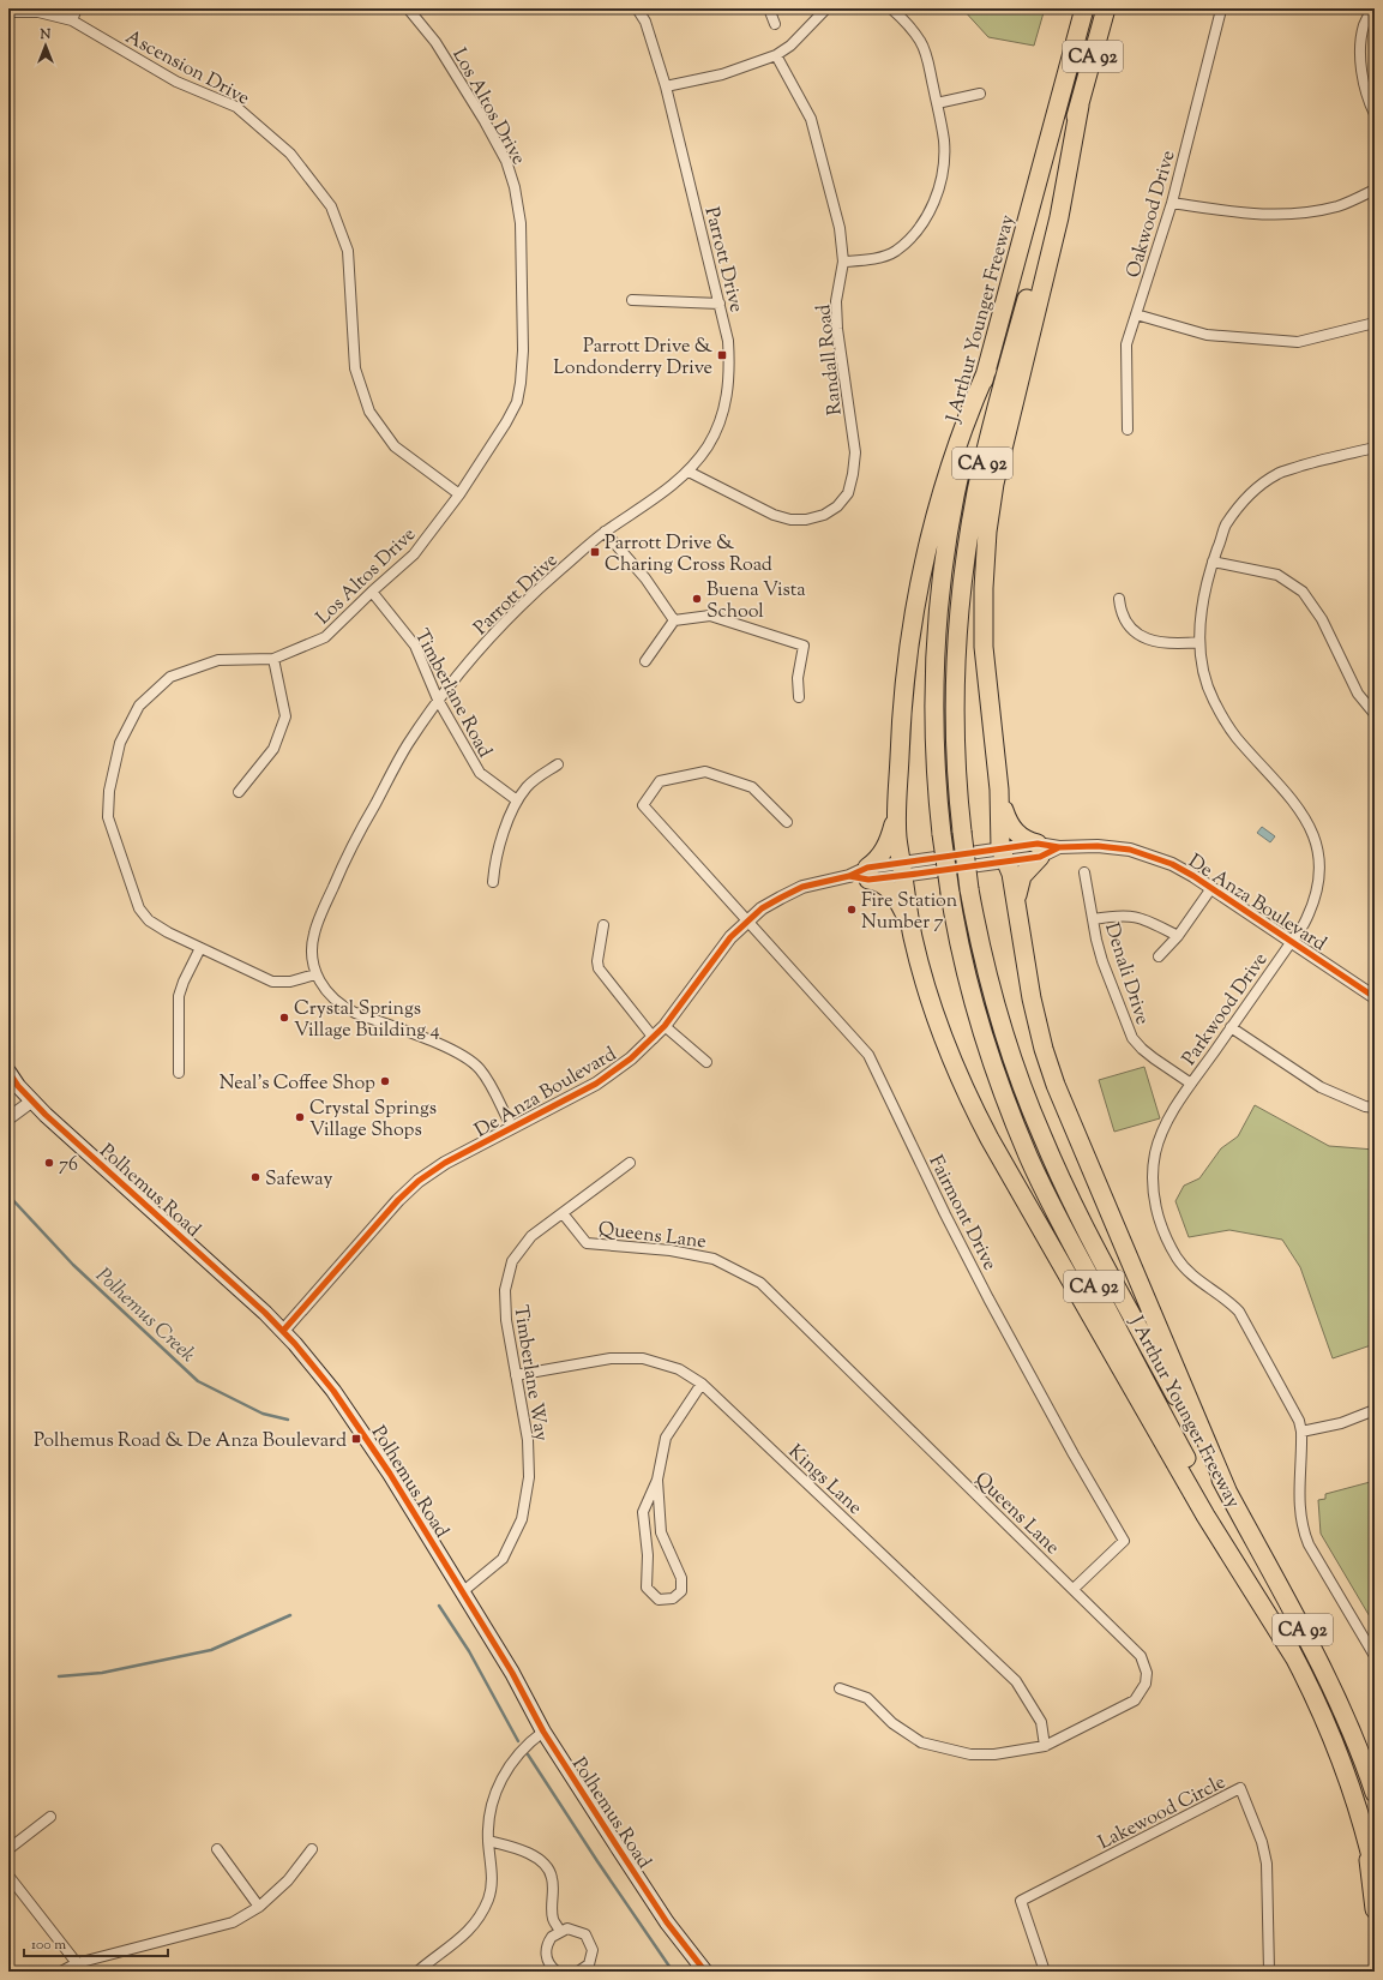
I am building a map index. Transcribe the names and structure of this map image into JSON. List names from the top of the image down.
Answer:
{
  "streets": {
    "highway": ["CA 92", "J Arthur Younger Freeway"],
    "main road": ["Polhemus Road"],
    "street": [
      "Ascension Drive",
      "Los Altos Drive",
      "Oakwood Drive",
      "Parrott Drive",
      "Randall Road",
      "Timberlane Road",
      "De Anza Boulevard",
      "Denali Drive",
      "Parkwood Drive",
      "Fairmont Drive",
      "Queens Lane",
      "Timberlane Way",
      "Kings Lane",
      "Lakewood Circle"
    ]
  },
  "crossings": [
    ["Ascension Drive", "Los Altos Drive"],
    ["Los Altos Drive", "Parrott Drive"],
    ["Los Altos Drive", "Timberlane Road"],
    ["Parrott Drive", "Randall Road"],
    ["Parrott Drive", "Timberlane Road"],
    ["Parrott Drive", "De Anza Boulevard"],
    ["De Anza Boulevard", "Parkwood Drive"],
    ["De Anza Boulevard", "Polhemus Road"],
    ["De Anza Boulevard", "Fairmont Drive"],
    ["Denali Drive", "Parkwood Drive"],
    ["Polhemus Road", "Timberlane Way"],
    ["Fairmont Drive", "Queens Lane"],
    ["Queens Lane", "Timberlane Way"],
    ["Queens Lane", "Kings Lane"],
    ["Timberlane Way", "Kings Lane"]
  ],
  "water": ["Polhemus Creek"],
  "places": {
    "transit": ["Parrott Drive & Londonderry Drive", "Parrott Drive & Charing Cross Road", "Polhemus Road & De Anza Boulevard"],
    "other": [
      "Buena Vista School",
      "Fire Station Number 7",
      "Crystal Springs Village Building 4",
      "Neal's Coffee Shop",
      "Crystal Springs Village Shops",
      "76",
      "Safeway"
    ]
  },
  "scale_bar": "100 m",
  "north": "top"
}
